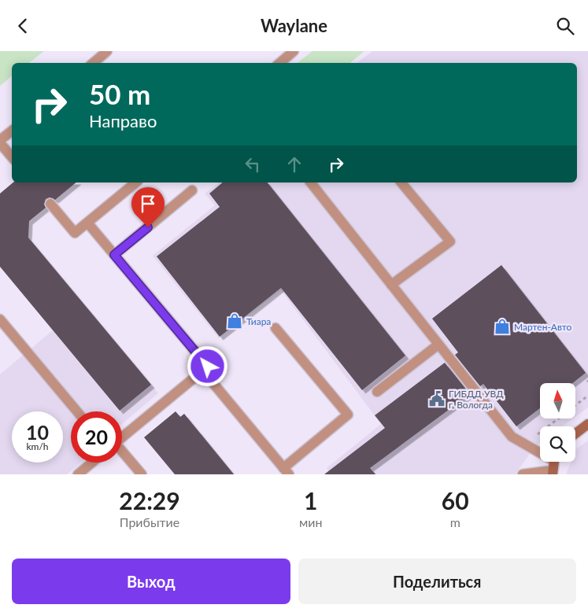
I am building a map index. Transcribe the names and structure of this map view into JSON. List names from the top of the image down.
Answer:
{
  "places": {
    "shop": ["Тиара", "Мартен-Авто"],
    "public building": ["ГИБДД УВД г. Вологда"]
  },
  "north": "top",
  "page": {
    "header": "Waylane",
    "turn": ["50 m", "Направо"],
    "speed": "10 km/h",
    "limit": "20",
    "eta": [
      "22:29",
      "Прибытие",
      "1",
      "мин",
      "60",
      "m"
    ],
    "buttons": ["Выход", "Поделиться"]
  }
}
